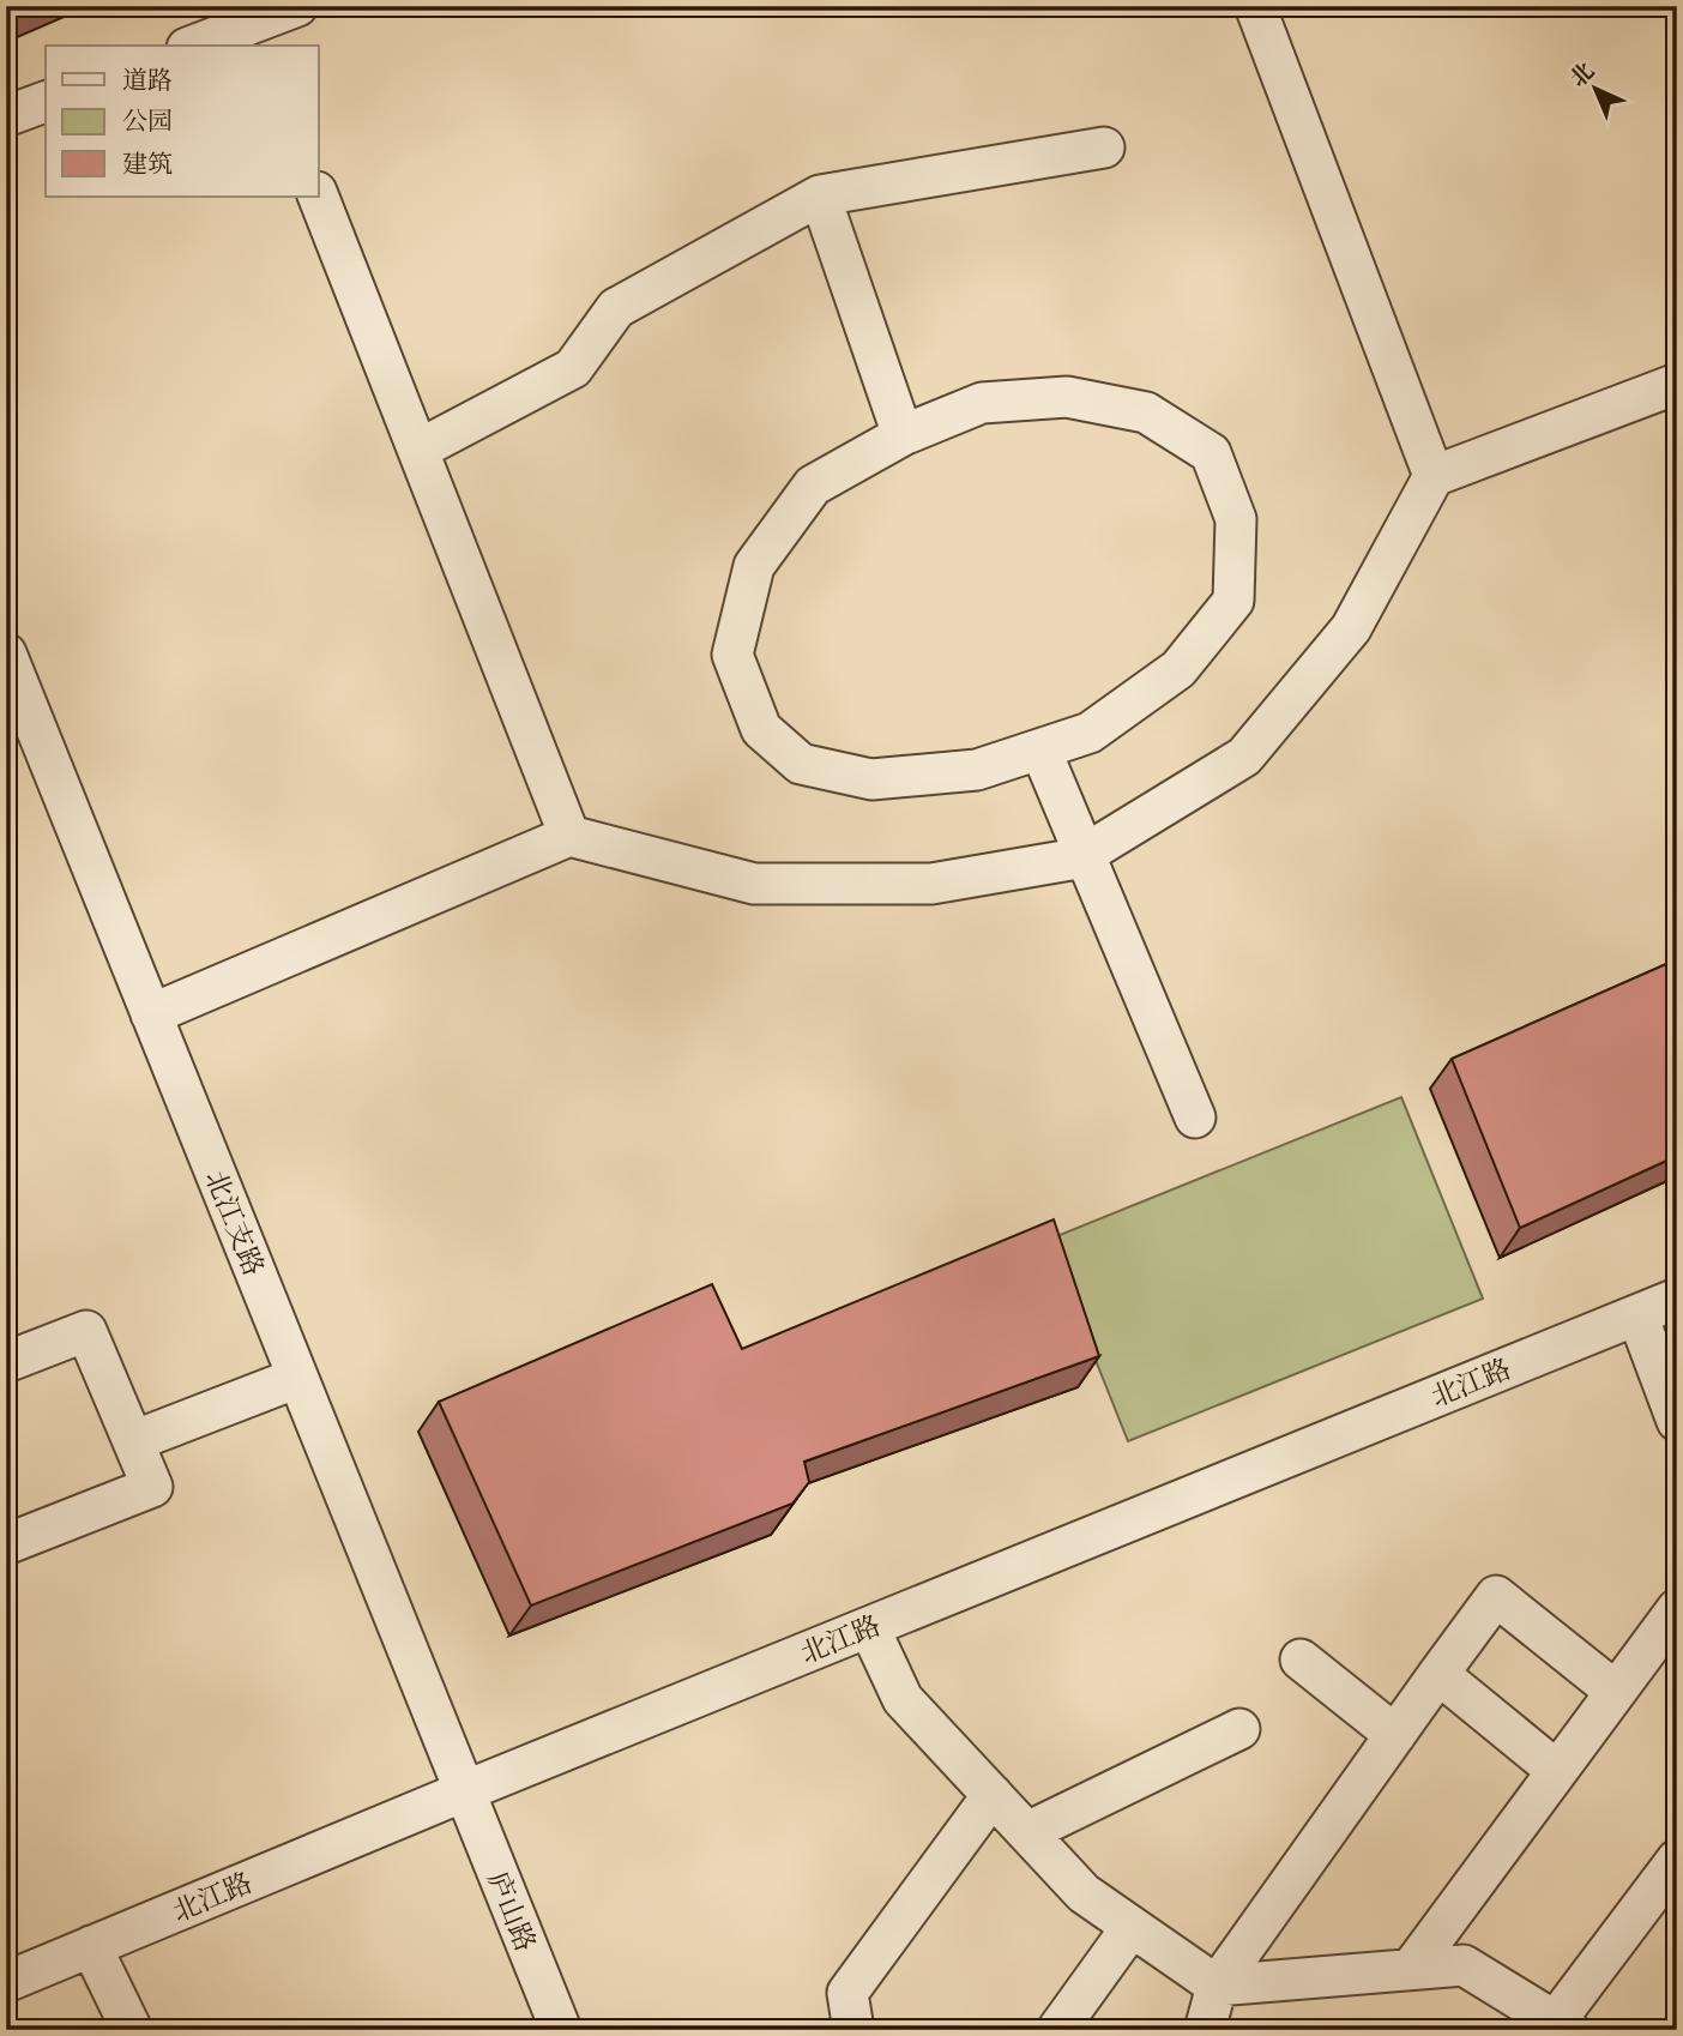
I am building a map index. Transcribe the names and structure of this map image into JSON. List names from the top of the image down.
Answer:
{
  "streets": {
    "street": ["北江支路", "北江路", "庐山路"]
  },
  "crossings": [
    ["北江支路", "北江路"],
    ["北江支路", "庐山路"],
    ["北江路", "庐山路"]
  ],
  "legend": ["道路", "公园", "建筑"],
  "north": "top left"
}
